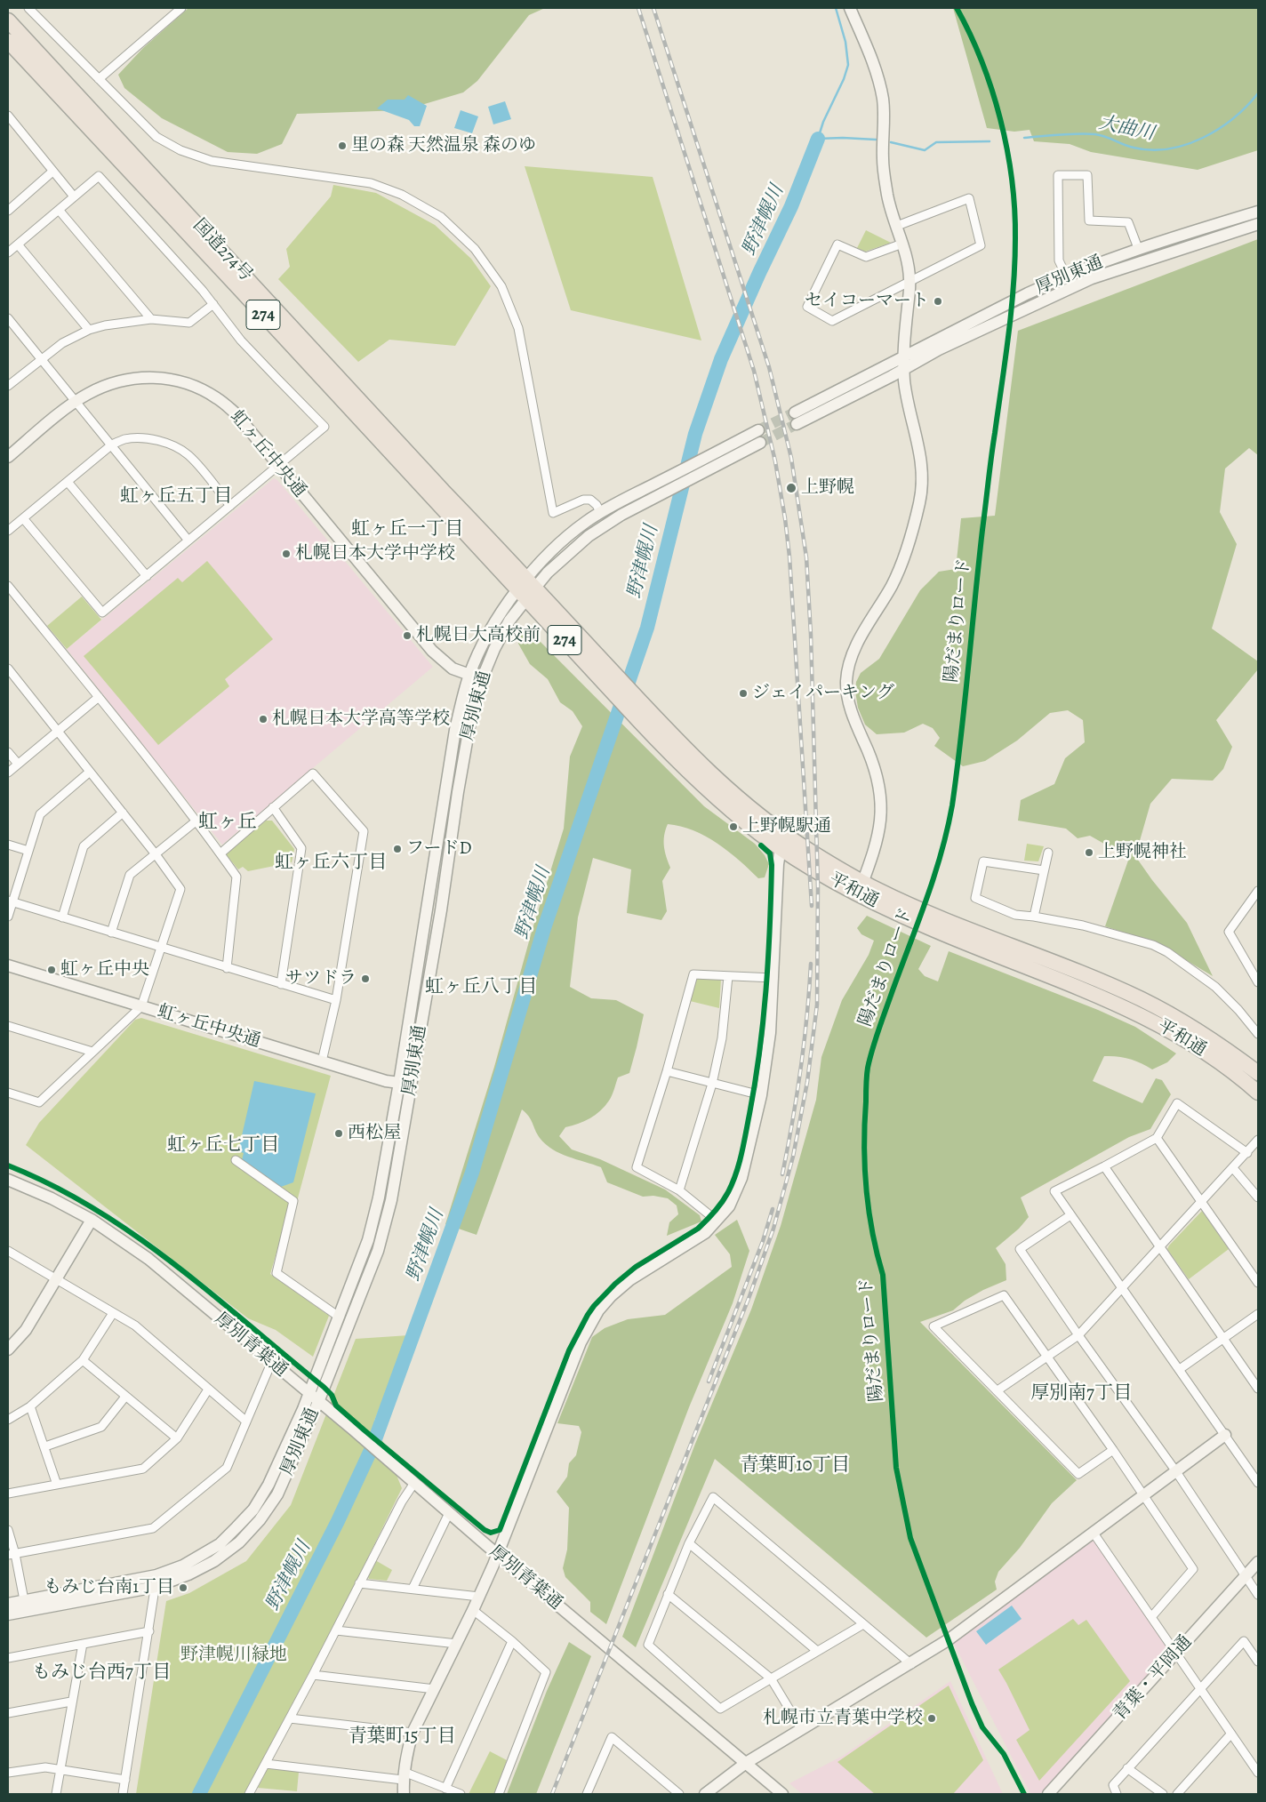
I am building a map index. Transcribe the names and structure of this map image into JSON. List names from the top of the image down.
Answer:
{
  "streets": {
    "highway": ["国道274号", "274", "平和通"],
    "street": [
      "厚別東通",
      "虹ヶ丘中央通",
      "厚別青葉通",
      "青葉・平岡通"
    ],
    "cycle path": ["陽だまりロード"]
  },
  "crossings": [
    ["国道274号", "厚別東通"],
    ["国道274号", "平和通"],
    ["厚別東通", "虹ヶ丘中央通"],
    ["厚別東通", "平和通"],
    ["厚別東通", "厚別青葉通"]
  ],
  "districts": [
    "虹ヶ丘五丁目",
    "虹ヶ丘一丁目",
    "虹ヶ丘",
    "虹ヶ丘六丁目",
    "虹ヶ丘八丁目",
    "虹ヶ丘七丁目",
    "厚別南7丁目",
    "青葉町10丁目",
    "もみじ台西7丁目",
    "青葉町15丁目"
  ],
  "water": ["大曲川", "野津幌川"],
  "parks": ["野津幌川緑地"],
  "places": [
    "里の森 天然温泉 森のゆ",
    "セイコーマート",
    "上野幌",
    "札幌日本大学中学校",
    "札幌日大高校前",
    "ジェイパーキング",
    "札幌日本大学高等学校",
    "上野幌駅通",
    "フードD",
    "上野幌神社",
    "虹ヶ丘中央",
    "サツドラ",
    "西松屋",
    "もみじ台南1丁目",
    "札幌市立青葉中学校"
  ]
}
